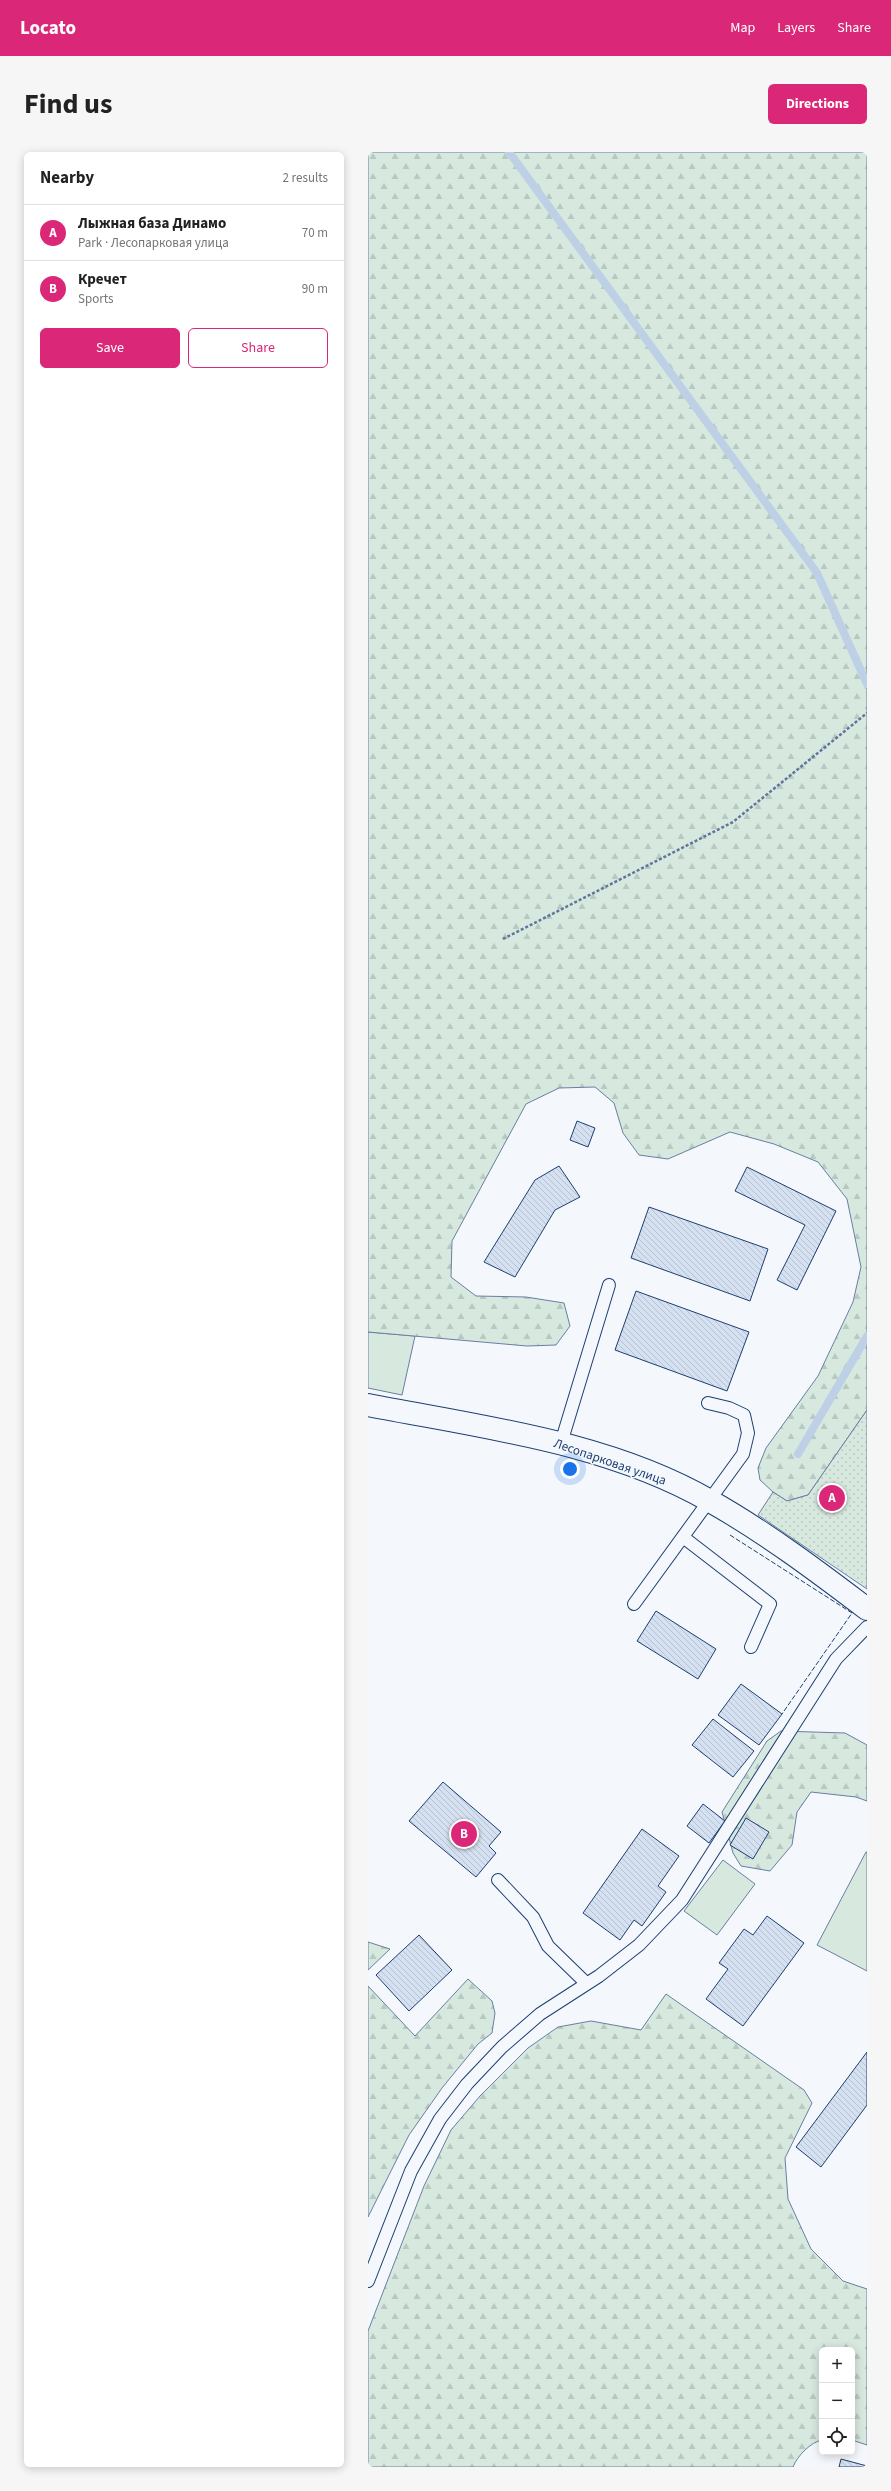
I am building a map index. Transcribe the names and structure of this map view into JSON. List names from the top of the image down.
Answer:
{
  "streets": {
    "street": ["Лесопарковая улица"]
  },
  "page": {
    "header": "Locato",
    "nav": ["Map", "Layers", "Share"],
    "title": "Find us",
    "buttons": [
      "Directions",
      ["Save", "Share"]
    ],
    "heading": ["Nearby", "2 results"],
    "list": [
      {
        "mark": "A",
        "name": "Лыжная база Динамо",
        "note": "Park · Лесопарковая улица",
        "value": "70 m"
      },
      {
        "mark": "B",
        "name": "Кречет",
        "note": "Sports",
        "value": "90 m"
      }
    ],
    "pins": ["A", "B"],
    "map_buttons": ["+", "−"]
  }
}
